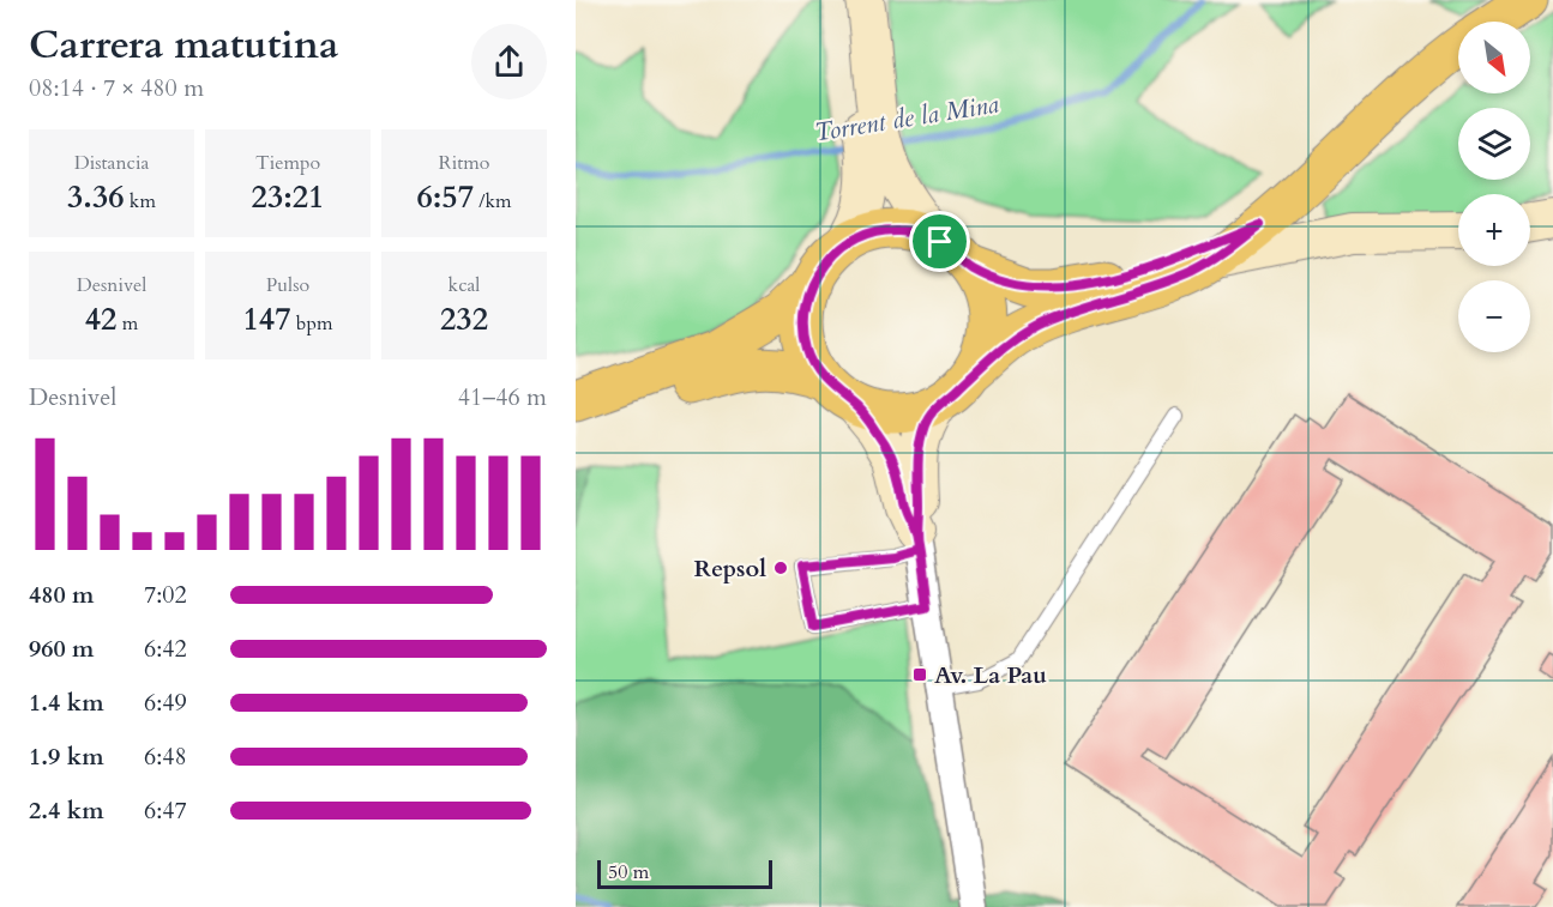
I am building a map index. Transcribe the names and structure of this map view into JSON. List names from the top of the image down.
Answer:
{
  "water": ["Torrent de la Mina"],
  "places": {
    "other": ["Repsol"],
    "transit": ["Av. La Pau"]
  },
  "scale_bar": "50 m",
  "north": "bottom right",
  "page": {
    "heading": ["Carrera matutina", "08:14 · 7 × 480 m"],
    "map_buttons": ["+", "−"],
    "stats": [
      ["Distancia", "3.36 km"],
      ["Tiempo", "23:21"],
      ["Ritmo", "6:57 /km"],
      ["Desnivel", "42 m"],
      ["Pulso", "147 bpm"],
      ["kcal", "232"]
    ],
    "chart": ["Desnivel", "41–46 m"],
    "list": [
      {
        "name": "480 m",
        "note": "7:02"
      },
      {
        "name": "960 m",
        "note": "6:42"
      },
      {
        "name": "1.4 km",
        "note": "6:49"
      },
      {
        "name": "1.9 km",
        "note": "6:48"
      },
      {
        "name": "2.4 km",
        "note": "6:47"
      }
    ],
    "scale": "50 m"
  }
}
